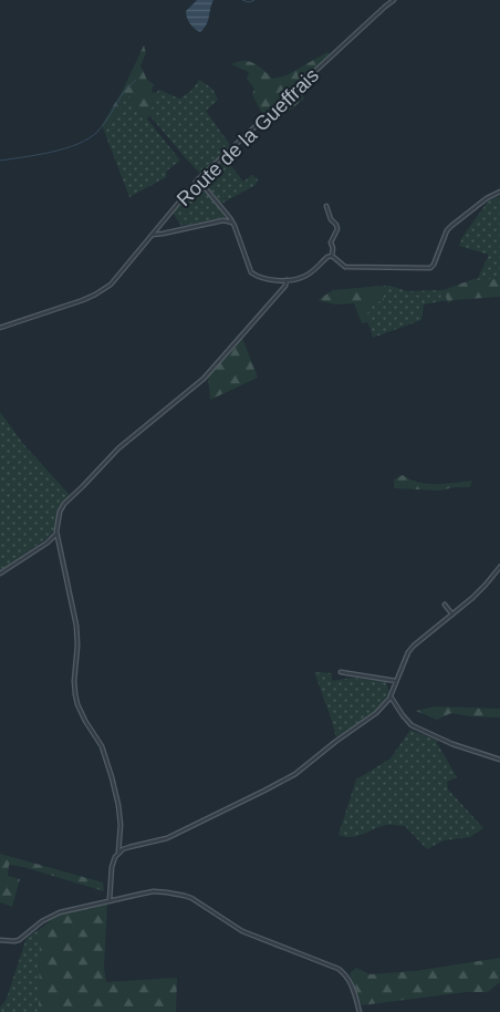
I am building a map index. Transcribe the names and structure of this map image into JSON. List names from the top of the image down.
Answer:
{
  "streets": {
    "street": ["Route de la Gueffrais"]
  }
}
